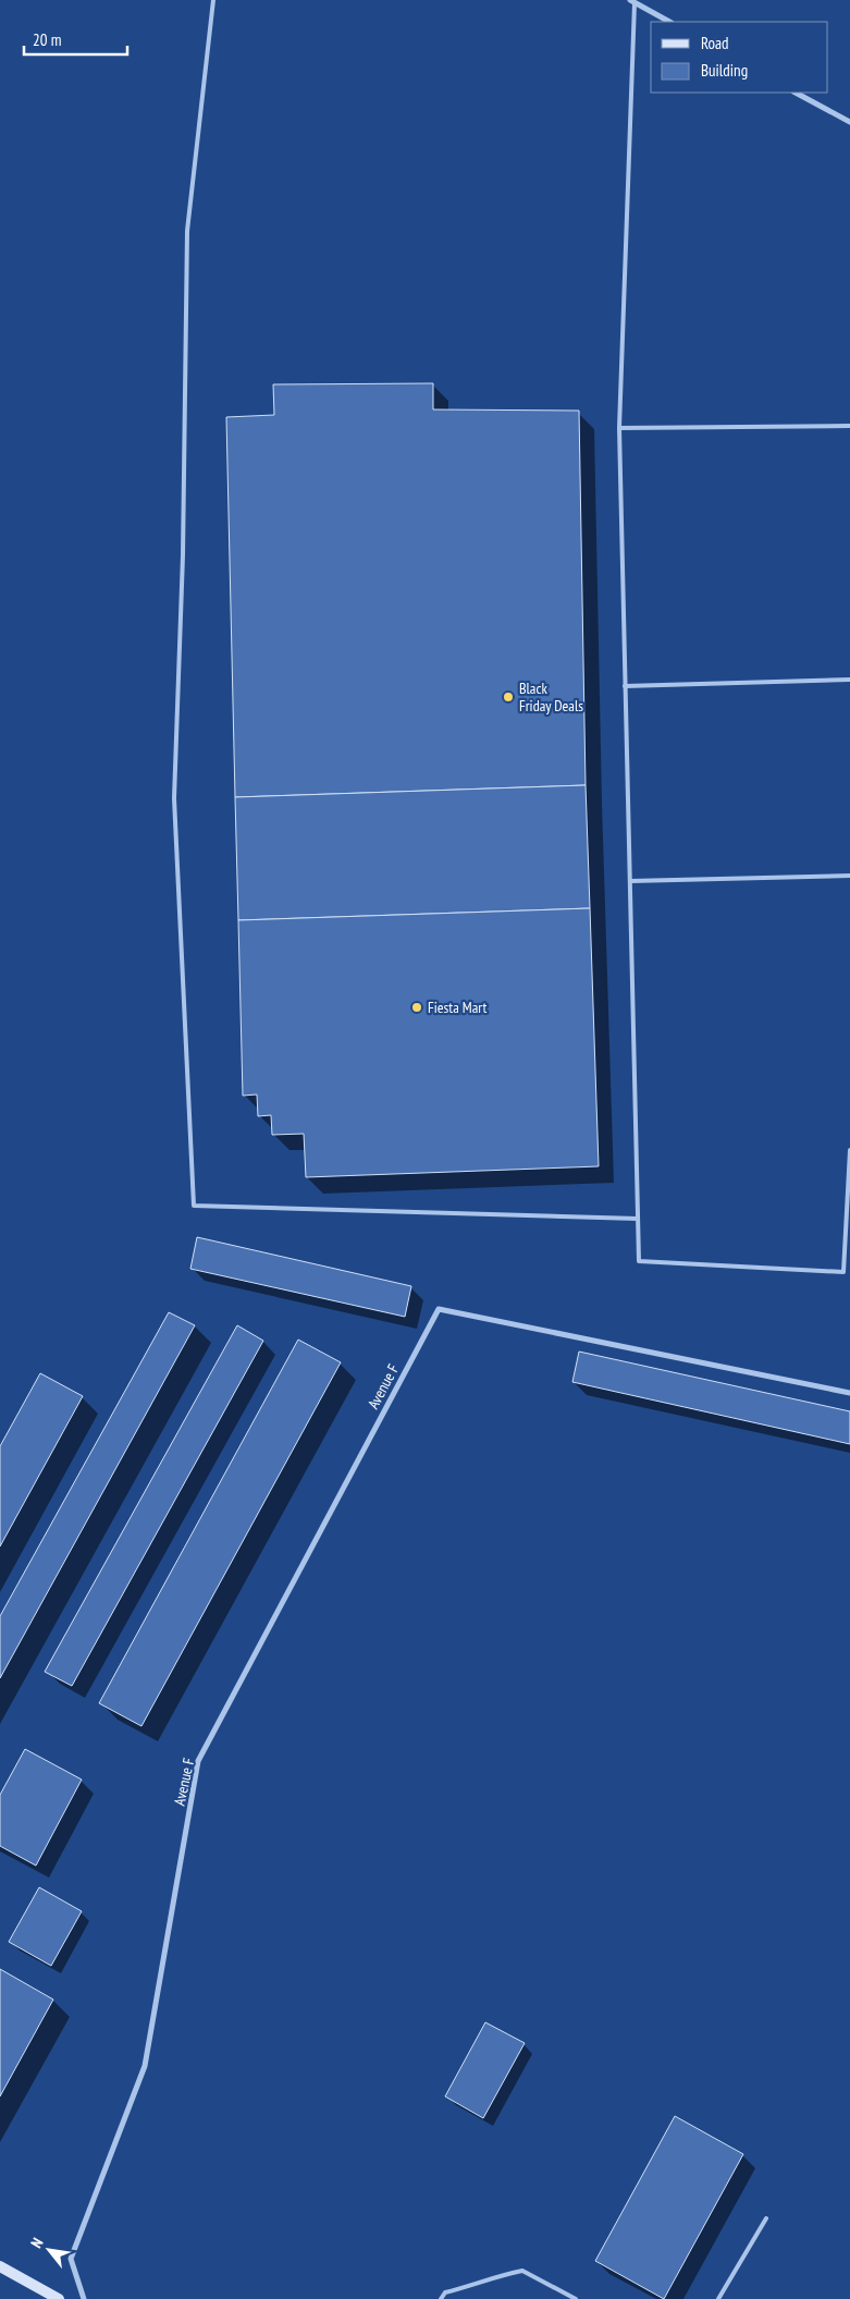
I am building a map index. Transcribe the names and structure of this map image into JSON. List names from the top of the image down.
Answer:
{
  "streets": {
    "street": ["Avenue F"]
  },
  "places": ["Black Friday Deals", "Fiesta Mart"],
  "legend": ["Road", "Building"],
  "scale_bar": "20 m",
  "north": "top left"
}
